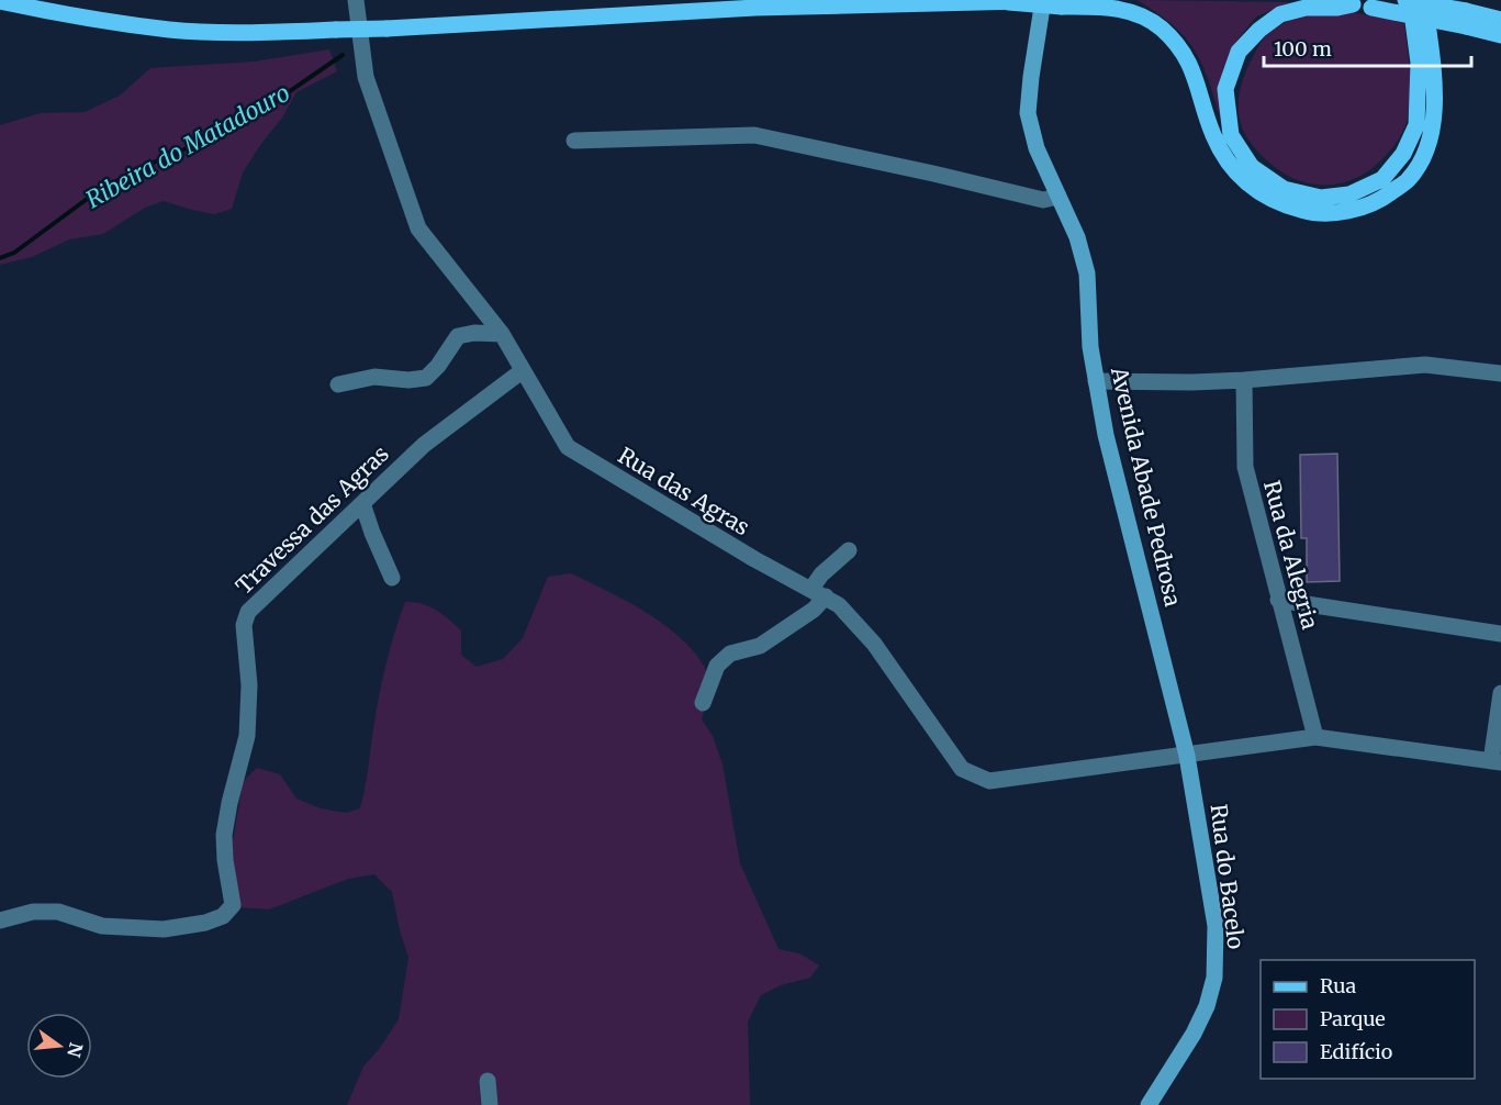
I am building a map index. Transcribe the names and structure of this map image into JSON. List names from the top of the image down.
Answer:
{
  "streets": {
    "street": [
      "Avenida Abade Pedrosa",
      "Rua das Agras",
      "Travessa das Agras",
      "Rua da Alegria",
      "Rua do Bacelo"
    ]
  },
  "crossings": [
    ["Avenida Abade Pedrosa", "Rua das Agras"],
    ["Avenida Abade Pedrosa", "Rua do Bacelo"],
    ["Rua das Agras", "Travessa das Agras"],
    ["Rua das Agras", "Rua da Alegria"],
    ["Rua das Agras", "Rua do Bacelo"]
  ],
  "water": ["Ribeira do Matadouro"],
  "legend": ["Rua", "Parque", "Edifício"],
  "scale_bar": "100 m",
  "north": "right"
}
